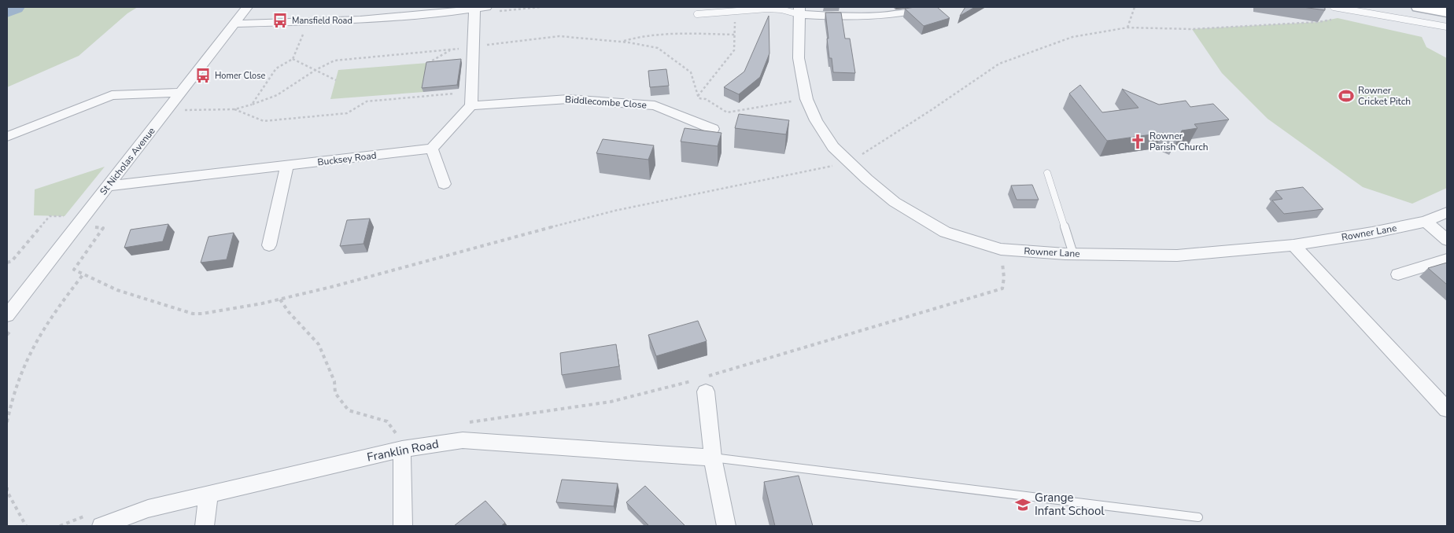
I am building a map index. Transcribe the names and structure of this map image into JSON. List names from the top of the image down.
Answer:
{
  "streets": {
    "street": [
      "Biddlecombe Close",
      "Bucksey Road",
      "St Nicholas Avenue",
      "Rowner Lane",
      "Franklin Road"
    ]
  },
  "crossings": [
    ["Bucksey Road", "St Nicholas Avenue"]
  ],
  "places": {
    "bus stop": ["Mansfield Road", "Homer Close"],
    "sports": ["Rowner Cricket Pitch"],
    "church": ["Rowner Parish Church"],
    "school or university": ["Grange Infant School"]
  }
}
